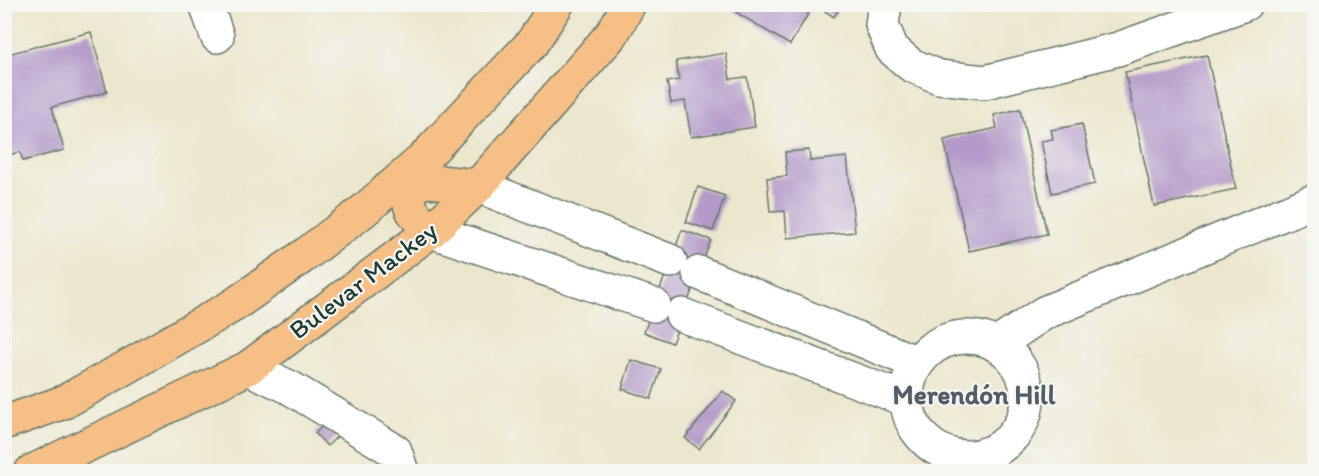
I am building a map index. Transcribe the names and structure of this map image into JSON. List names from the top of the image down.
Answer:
{
  "streets": {
    "main road": ["Bulevar Mackey"]
  },
  "districts": ["Merendón Hill"]
}
